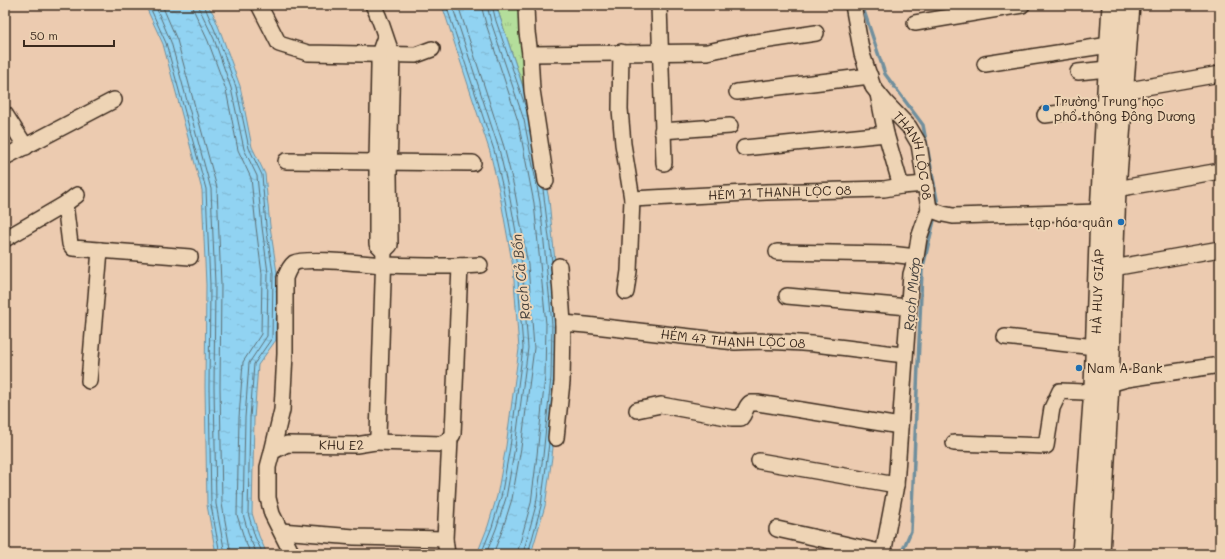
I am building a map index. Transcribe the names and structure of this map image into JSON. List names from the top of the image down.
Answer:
{
  "streets": {
    "main road": ["HÀ HUY GIÁP"],
    "street": [
      "THẠNH LỘC 08",
      "HẺM 71 THẠNH LỘC 08",
      "HẺM 47 THẠNH LỘC 08",
      "KHU E2"
    ]
  },
  "crossings": [
    ["THẠNH LỘC 08", "HẺM 71 THẠNH LỘC 08"],
    ["THẠNH LỘC 08", "HẺM 47 THẠNH LỘC 08"]
  ],
  "water": ["Rạch Cả Bốn", "Rạch Mướp"],
  "places": ["Trường Trung học phổ thông Đông Dương", "tạp hóa quân", "Nam A Bank"],
  "scale_bar": "50 m"
}
